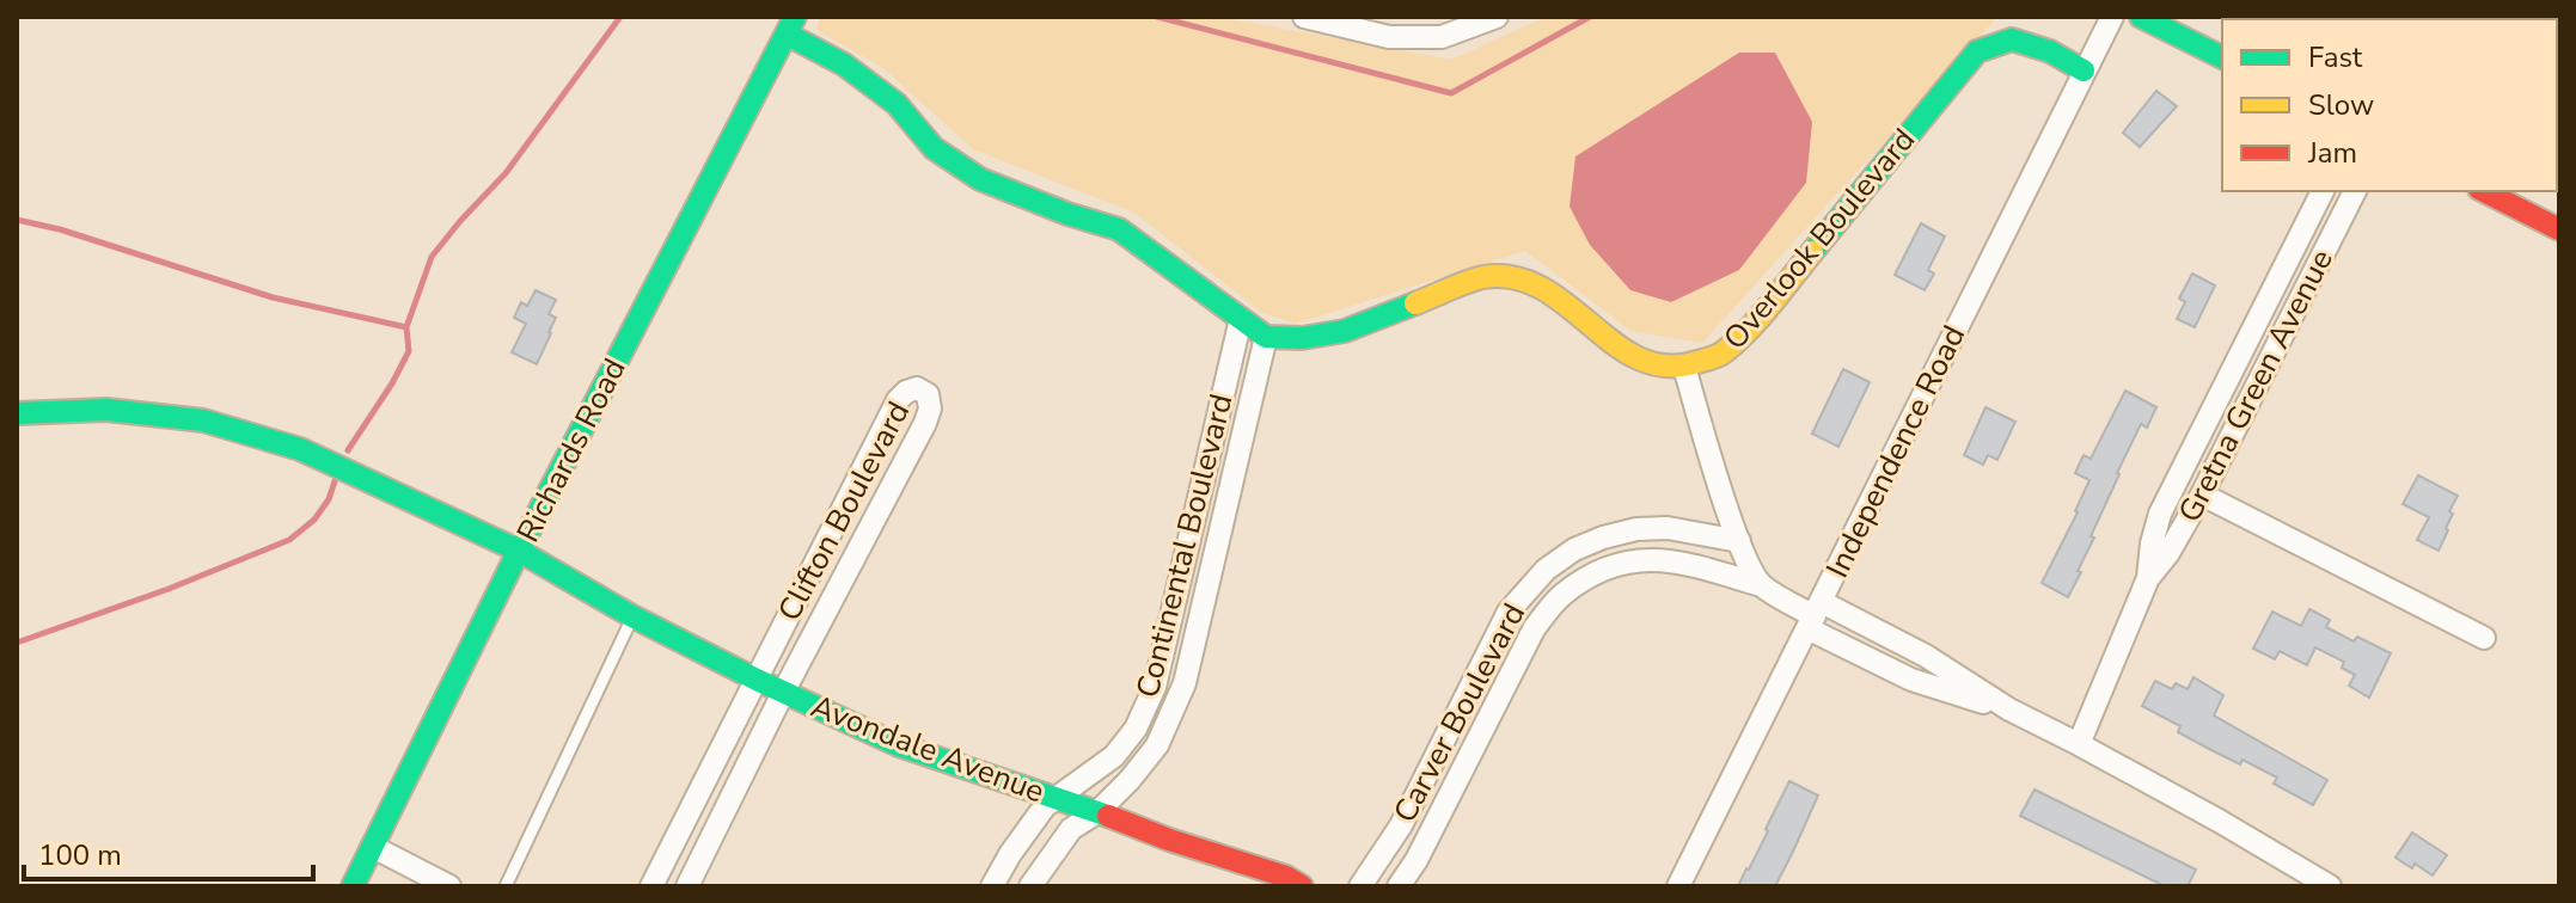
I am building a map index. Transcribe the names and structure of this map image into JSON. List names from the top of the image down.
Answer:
{
  "streets": {
    "street": [
      "Overlook Boulevard",
      "Gretna Green Avenue",
      "Richards Road",
      "Independence Road",
      "Clifton Boulevard",
      "Continental Boulevard",
      "Carver Boulevard",
      "Avondale Avenue"
    ]
  },
  "crossings": [
    ["Overlook Boulevard", "Independence Road"],
    ["Gretna Green Avenue", "Carver Boulevard"],
    ["Richards Road", "Avondale Avenue"],
    ["Independence Road", "Carver Boulevard"],
    ["Clifton Boulevard", "Avondale Avenue"],
    ["Continental Boulevard", "Avondale Avenue"]
  ],
  "legend": ["Fast", "Slow", "Jam"],
  "scale_bar": "100 m"
}
